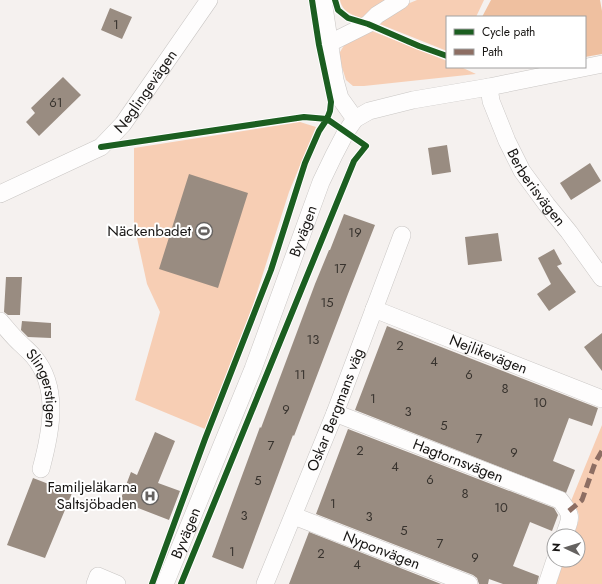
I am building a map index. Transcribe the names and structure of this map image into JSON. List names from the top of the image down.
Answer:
{
  "streets": {
    "street": [
      "Neglingevägen",
      "Berberisvägen",
      "Byvägen",
      "Nejlikevägen",
      "Slingerstigen",
      "Oskar Bergmans väg",
      "Hagtornsvägen",
      "Nyponvägen"
    ]
  },
  "crossings": [
    ["Nejlikevägen", "Oskar Bergmans väg"],
    ["Oskar Bergmans väg", "Hagtornsvägen"],
    ["Oskar Bergmans väg", "Nyponvägen"]
  ],
  "places": {
    "sports": ["Näckenbadet"],
    "hospital": ["Familjeläkarna Saltsjöbaden"]
  },
  "house_numbers": [
    "1",
    "61",
    "19",
    "17",
    "15",
    "13",
    "2",
    "4",
    "11",
    "6",
    "8",
    "1",
    "10",
    "9",
    "3",
    "5",
    "7",
    "7",
    "2",
    "9",
    "4",
    "6",
    "5",
    "8",
    "1",
    "10",
    "3",
    "3",
    "5",
    "7",
    "1",
    "2",
    "9",
    "4"
  ],
  "legend": ["Cycle path", "Path"],
  "north": "left"
}
